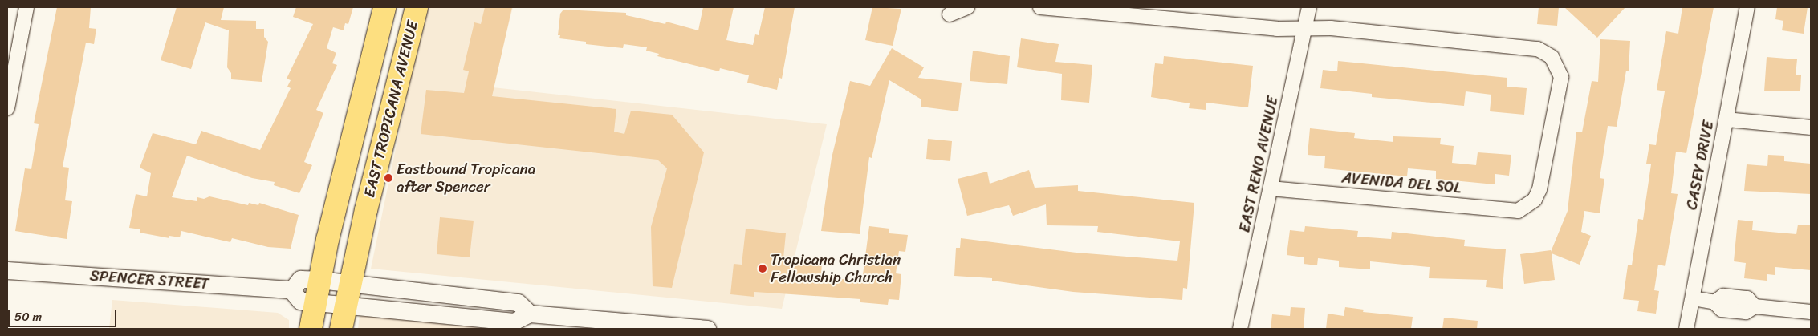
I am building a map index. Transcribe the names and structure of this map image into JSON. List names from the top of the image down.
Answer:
{
  "streets": {
    "main road": ["EAST TROPICANA AVENUE"],
    "street": [
      "EAST RENO AVENUE",
      "CASEY DRIVE",
      "AVENIDA DEL SOL",
      "SPENCER STREET"
    ]
  },
  "crossings": [
    ["EAST RENO AVENUE", "AVENIDA DEL SOL"]
  ],
  "places": ["Eastbound Tropicana after Spencer", "Tropicana Christian Fellowship Church"],
  "scale_bar": "50 m"
}
